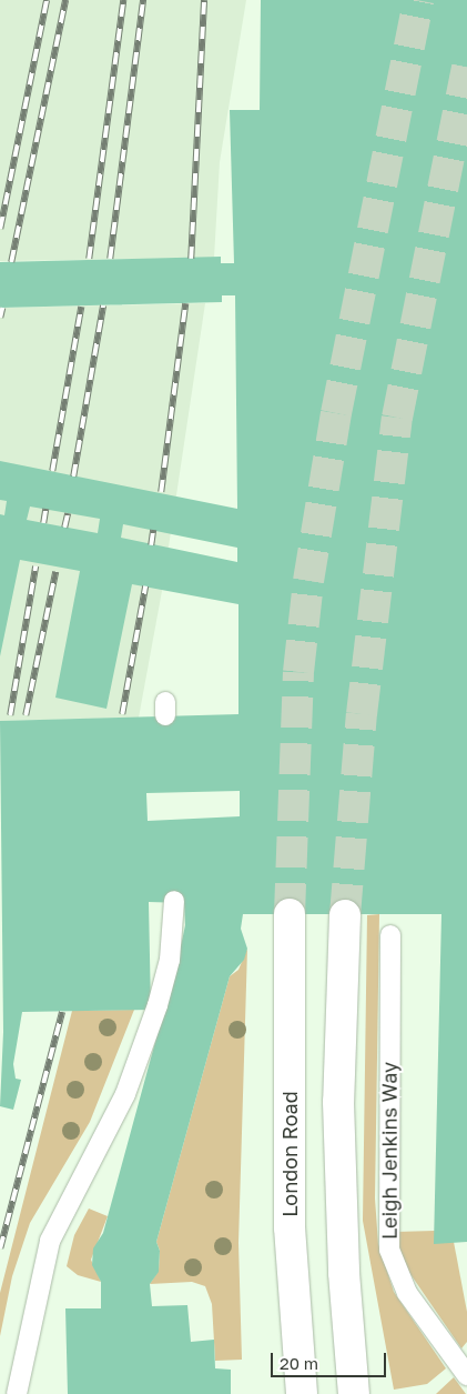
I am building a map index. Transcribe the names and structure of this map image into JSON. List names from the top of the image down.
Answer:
{
  "streets": {
    "main road": ["London Road"],
    "lane": ["Leigh Jenkins Way"]
  },
  "scale_bar": "20 m"
}
